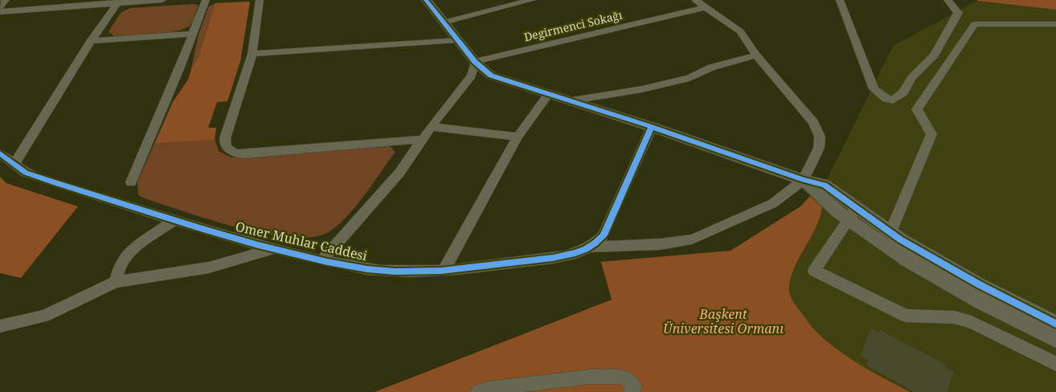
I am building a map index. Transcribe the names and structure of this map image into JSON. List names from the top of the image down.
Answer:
{
  "streets": {
    "street": ["Degirmenci Sokağı", "Omer Muhlar Caddesi"]
  },
  "parks": ["Başkent Üniversitesi Ormanı"]
}
